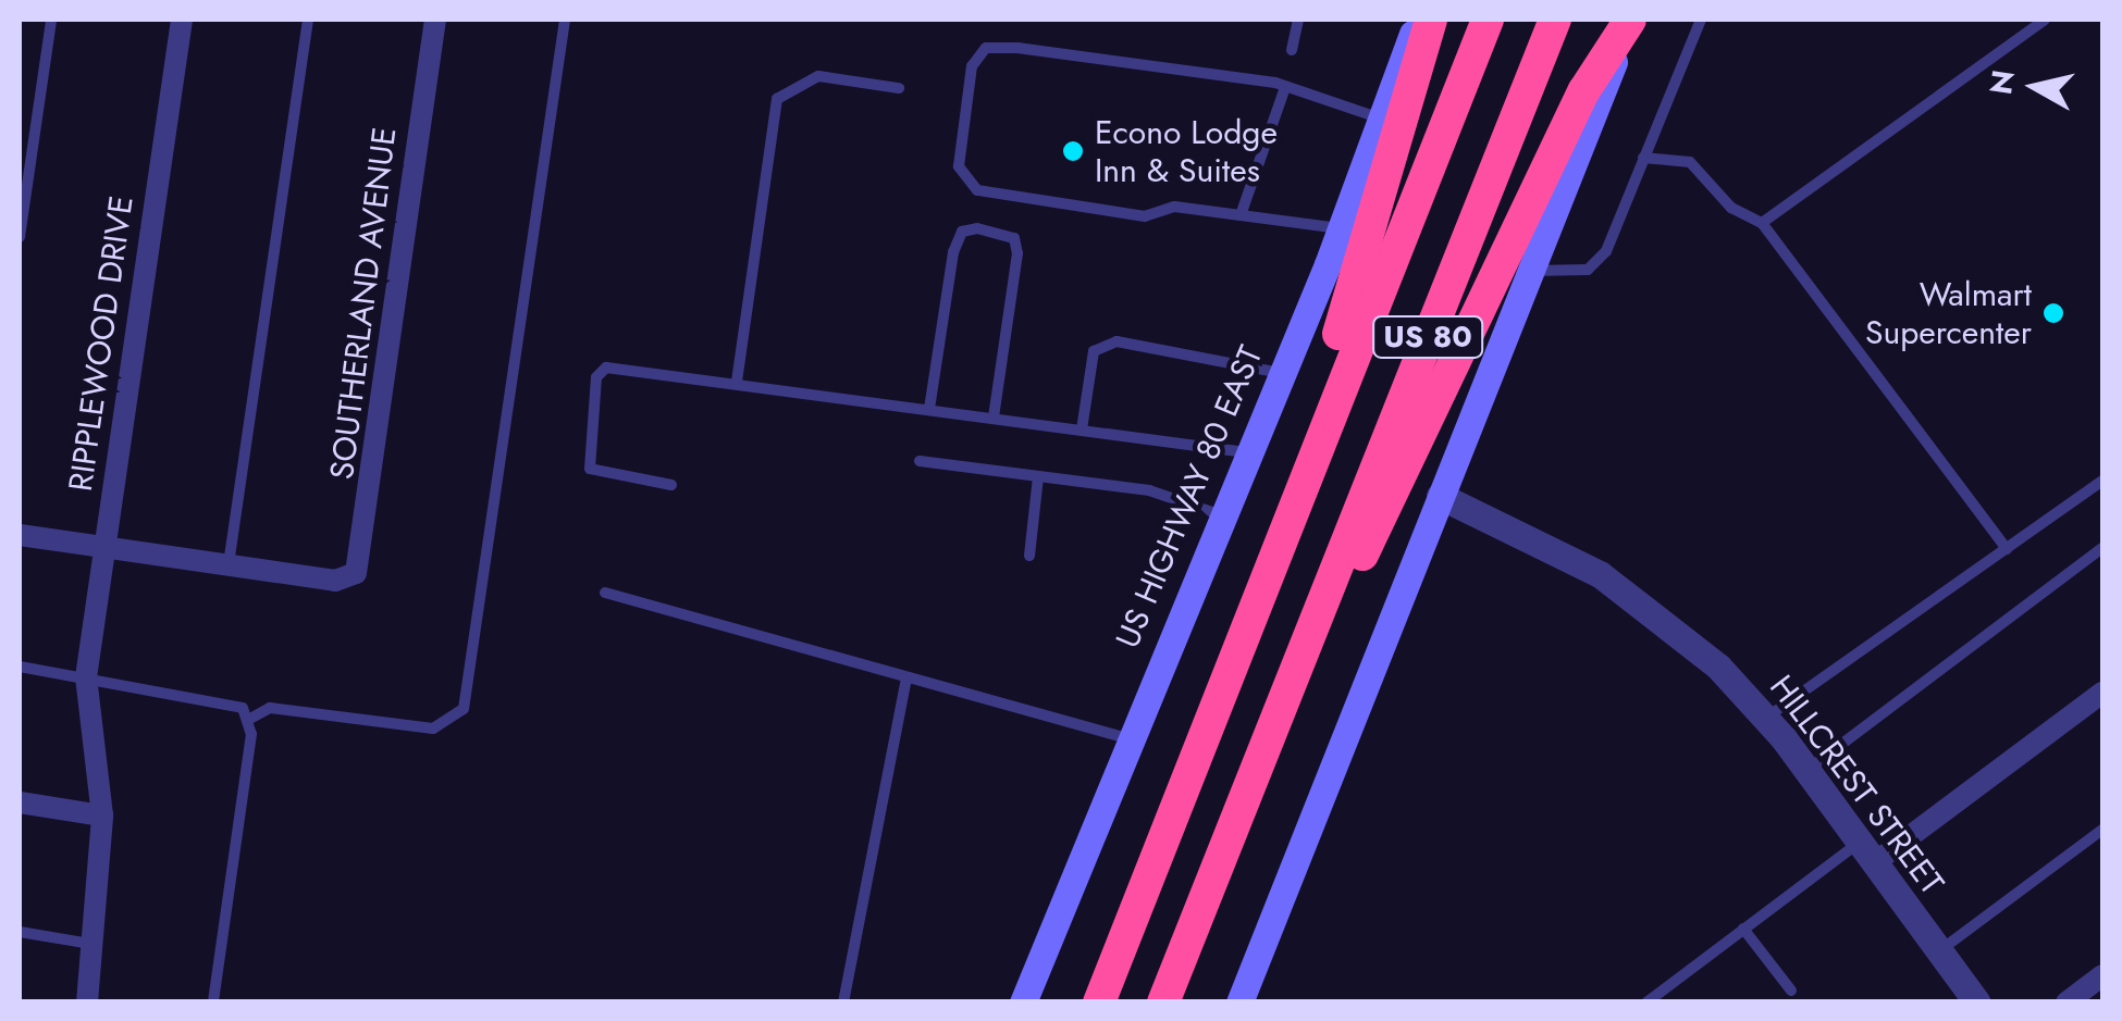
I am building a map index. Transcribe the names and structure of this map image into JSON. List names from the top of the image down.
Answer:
{
  "streets": {
    "highway": ["US 80"],
    "main road": ["US HIGHWAY 80 EAST"],
    "street": ["SOUTHERLAND AVENUE", "RIPPLEWOOD DRIVE", "HILLCREST STREET"]
  },
  "places": ["Econo Lodge Inn & Suites", "Walmart Supercenter"],
  "north": "left"
}
